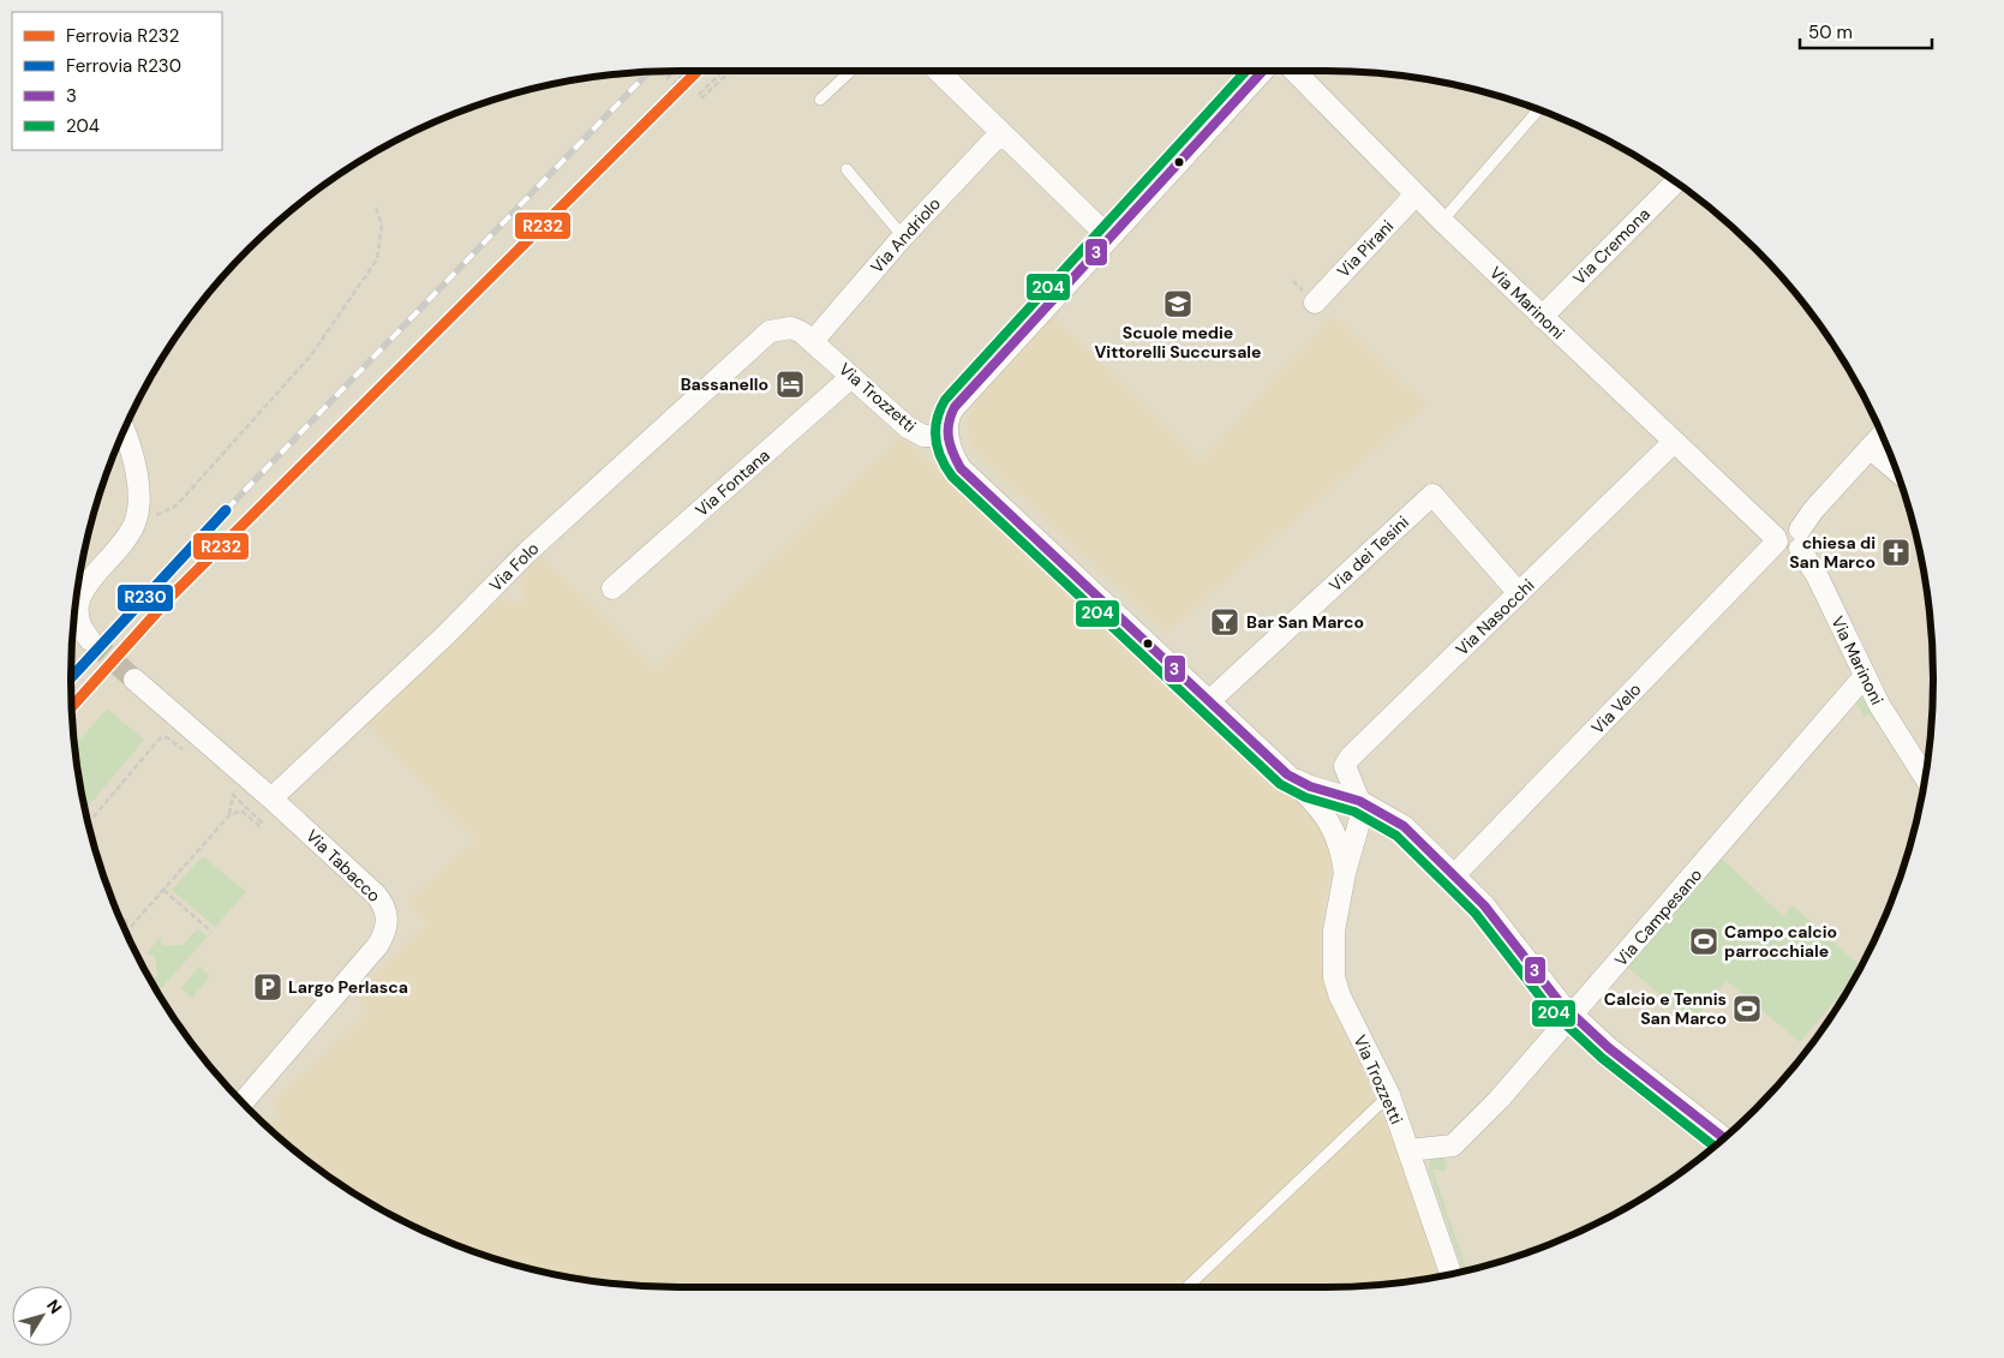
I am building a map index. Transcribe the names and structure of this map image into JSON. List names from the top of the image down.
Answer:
{
  "streets": {
    "street": [
      "Via Andriolo",
      "Via Cremona",
      "Via Pirani",
      "Via Marinoni",
      "Via Trozzetti",
      "Via Fontana",
      "Via dei Tesini",
      "Via Folo",
      "Via Nasocchi",
      "Via Velo",
      "Via Tabacco",
      "Via Campesano"
    ]
  },
  "crossings": [
    ["Via Andriolo", "Via Trozzetti"],
    ["Via Cremona", "Via Marinoni"],
    ["Via Pirani", "Via Marinoni"],
    ["Via Marinoni", "Via Nasocchi"],
    ["Via Marinoni", "Via Velo"],
    ["Via Marinoni", "Via Campesano"],
    ["Via Trozzetti", "Via Fontana"],
    ["Via Trozzetti", "Via dei Tesini"],
    ["Via Trozzetti", "Via Folo"],
    ["Via Trozzetti", "Via Nasocchi"],
    ["Via Trozzetti", "Via Campesano"],
    ["Via dei Tesini", "Via Nasocchi"],
    ["Via Folo", "Via Tabacco"]
  ],
  "places": {
    "school or university": ["Scuole medie Vittorelli Succursale"],
    "hotel": ["Bassanello"],
    "church": ["chiesa di San Marco"],
    "bar": ["Bar San Marco"],
    "sports": ["Campo calcio parrocchiale", "Calcio e Tennis San Marco"],
    "parking": ["Largo Perlasca"]
  },
  "lines": [
    "rail line R232",
    "transit line 3",
    "transit line 204",
    "rail line R230"
  ],
  "legend": [
    "Ferrovia R232",
    "Ferrovia R230",
    "3",
    "204"
  ],
  "scale_bar": "50 m",
  "north": "top right"
}
